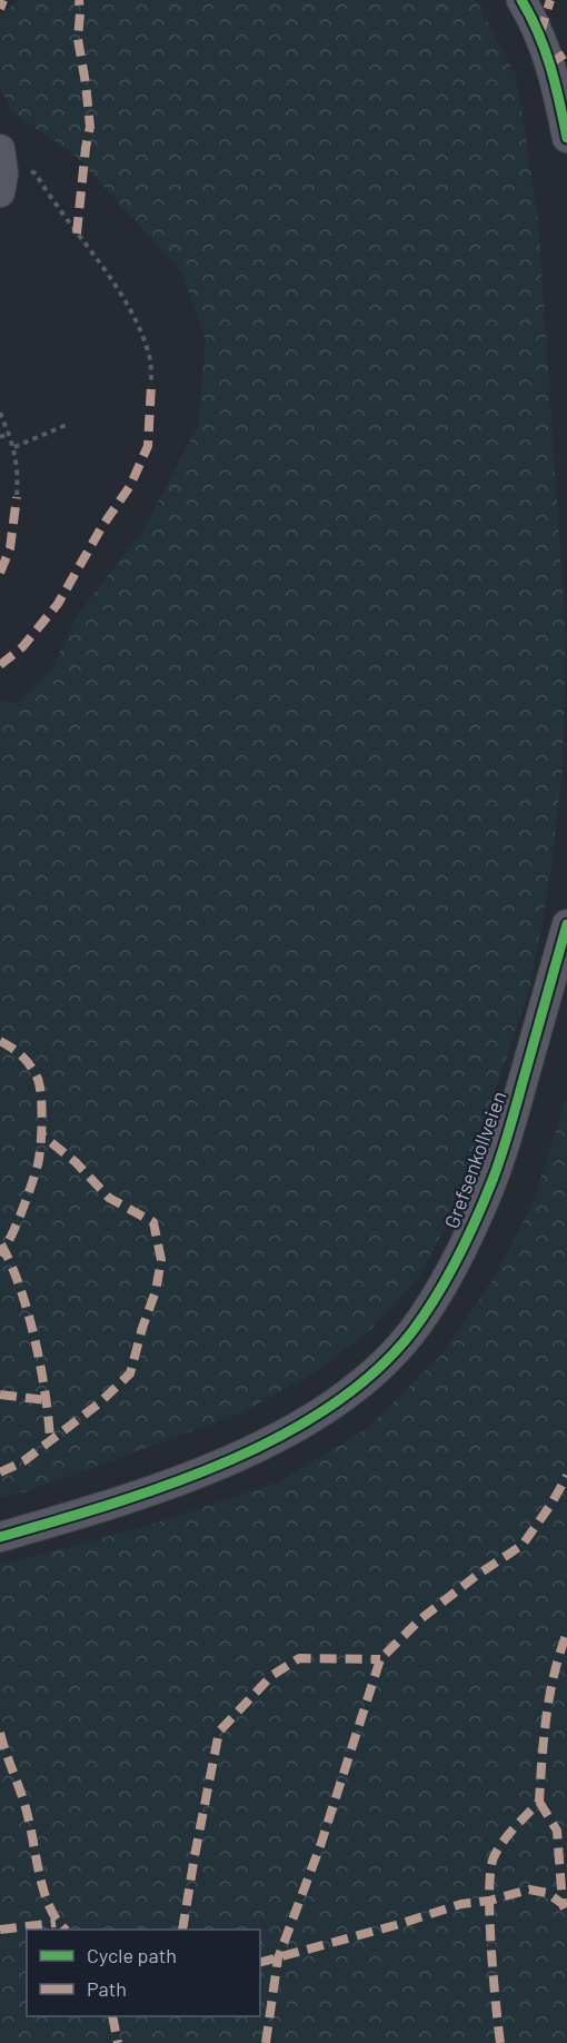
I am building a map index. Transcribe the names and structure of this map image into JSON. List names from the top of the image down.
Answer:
{
  "streets": {
    "street": ["Grefsenkollveien"]
  },
  "legend": ["Cycle path", "Path"]
}
